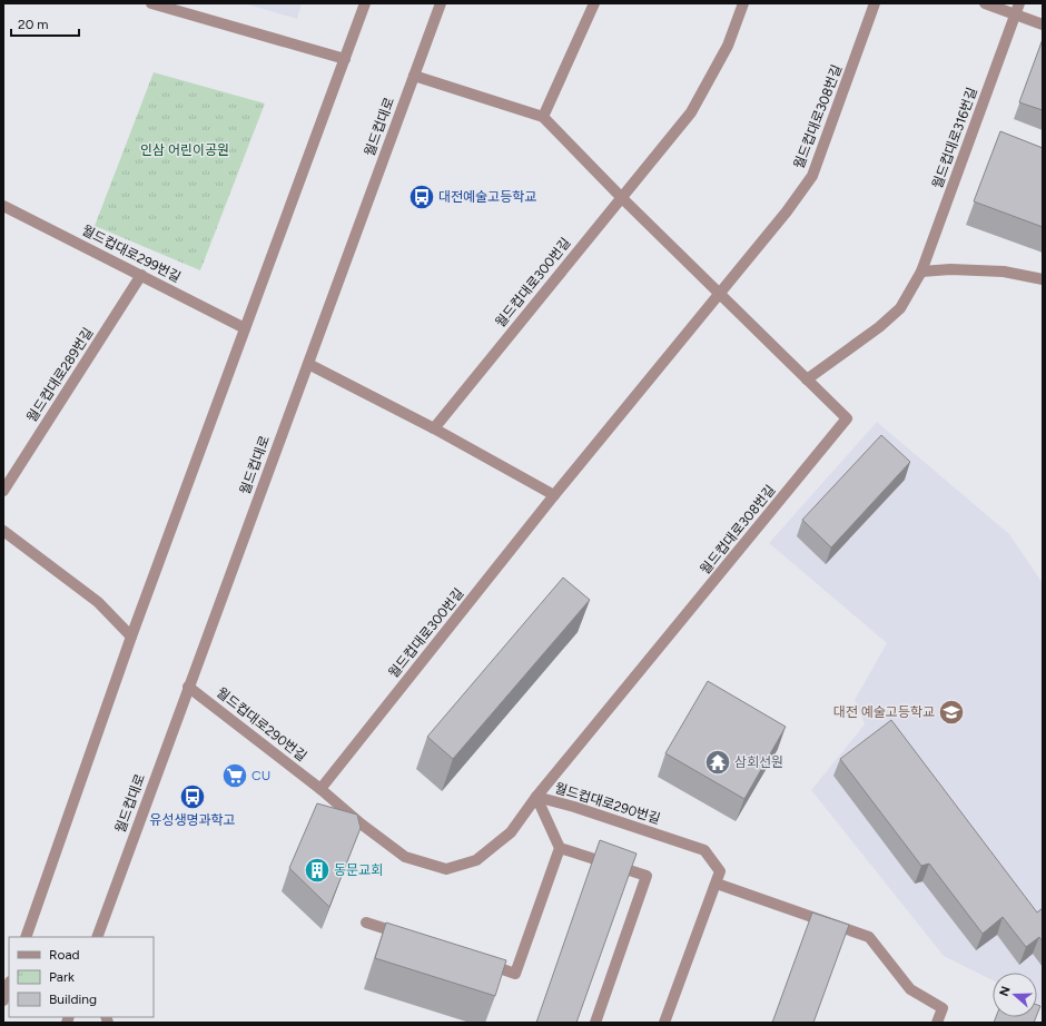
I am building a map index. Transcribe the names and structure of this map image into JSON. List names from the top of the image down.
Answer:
{
  "streets": {
    "street": [
      "월드컵대로308번길",
      "월드컵대로",
      "월드컵대로316번길",
      "월드컵대로299번길",
      "월드컵대로300번길",
      "월드컵대로289번길",
      "월드컵대로290번길"
    ]
  },
  "crossings": [
    ["월드컵대로308번길", "월드컵대로"],
    ["월드컵대로308번길", "월드컵대로316번길"],
    ["월드컵대로308번길", "월드컵대로300번길"],
    ["월드컵대로308번길", "월드컵대로290번길"],
    ["월드컵대로", "월드컵대로290번길"],
    ["월드컵대로299번길", "월드컵대로289번길"],
    ["월드컵대로300번길", "월드컵대로290번길"]
  ],
  "parks": ["인삼 어린이공원"],
  "places": {
    "bus stop": ["대전예술고등학교", "유성생명과학고"],
    "school or university": ["대전 예술고등학교"],
    "temple": ["삼회선원"],
    "supermarket": ["CU"],
    "building": ["동문교회"]
  },
  "legend": ["Road", "Park", "Building"],
  "scale_bar": "20 m",
  "north": "left"
}
